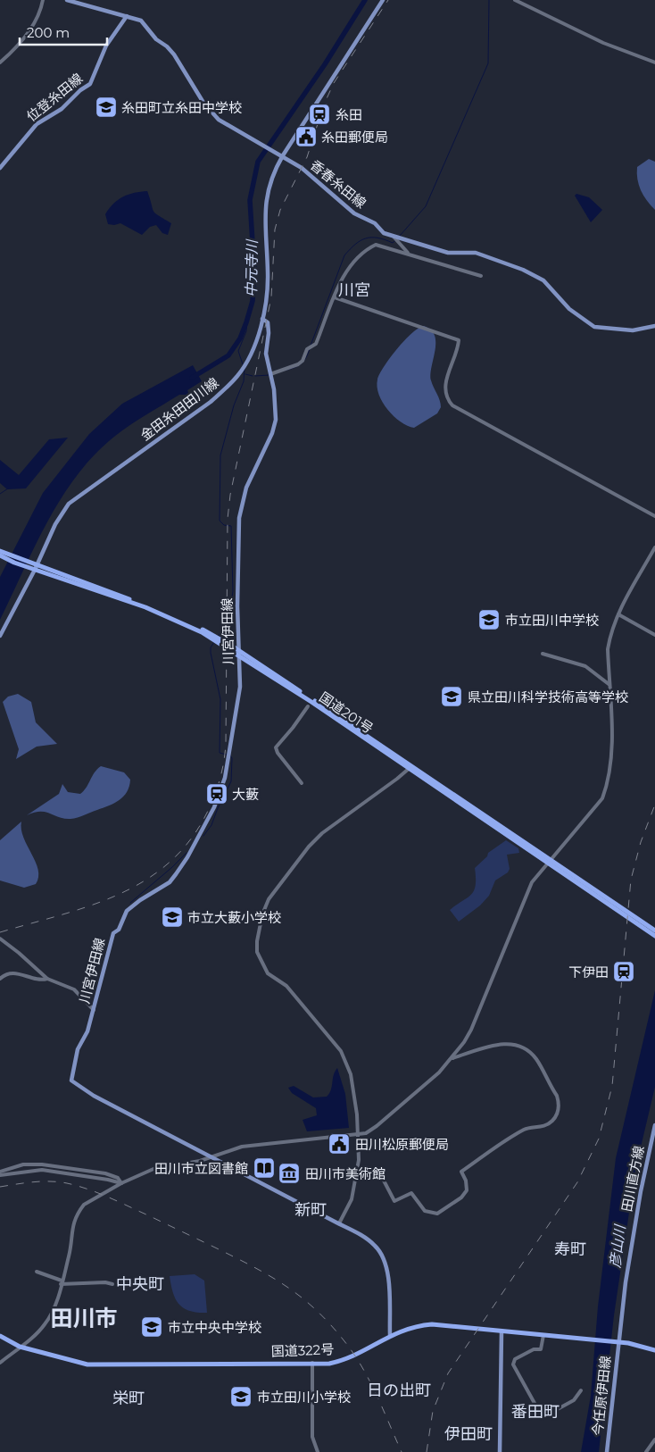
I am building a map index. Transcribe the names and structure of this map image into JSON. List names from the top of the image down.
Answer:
{
  "streets": {
    "highway": ["国道201号", "国道322号"],
    "main road": [
      "位登糸田線",
      "香春糸田線",
      "金田糸田田川線",
      "川宮伊田線",
      "田川直方線",
      "今任原伊田線"
    ]
  },
  "crossings": [
    ["位登糸田線", "香春糸田線"],
    ["香春糸田線", "金田糸田田川線"],
    ["金田糸田田川線", "川宮伊田線"],
    ["金田糸田田川線", "国道201号"],
    ["川宮伊田線", "国道322号"],
    ["田川直方線", "国道322号"],
    ["田川直方線", "今任原伊田線"],
    ["国道322号", "今任原伊田線"]
  ],
  "districts": [
    "川宮",
    "新町",
    "寿町",
    "中央町",
    "田川市",
    "日の出町",
    "栄町",
    "番田町",
    "伊田町"
  ],
  "water": ["中元寺川", "彦山川"],
  "places": {
    "school or university": [
      "糸田町立糸田中学校",
      "市立田川中学校",
      "県立田川科学技術高等学校",
      "市立大藪小学校",
      "市立中央中学校",
      "市立田川小学校"
    ],
    "station": ["糸田", "大藪", "下伊田"],
    "public building": ["糸田郵便局", "田川松原郵便局"],
    "library": ["田川市立図書館"],
    "museum": ["田川市美術館"]
  },
  "scale_bar": "200 m"
}
